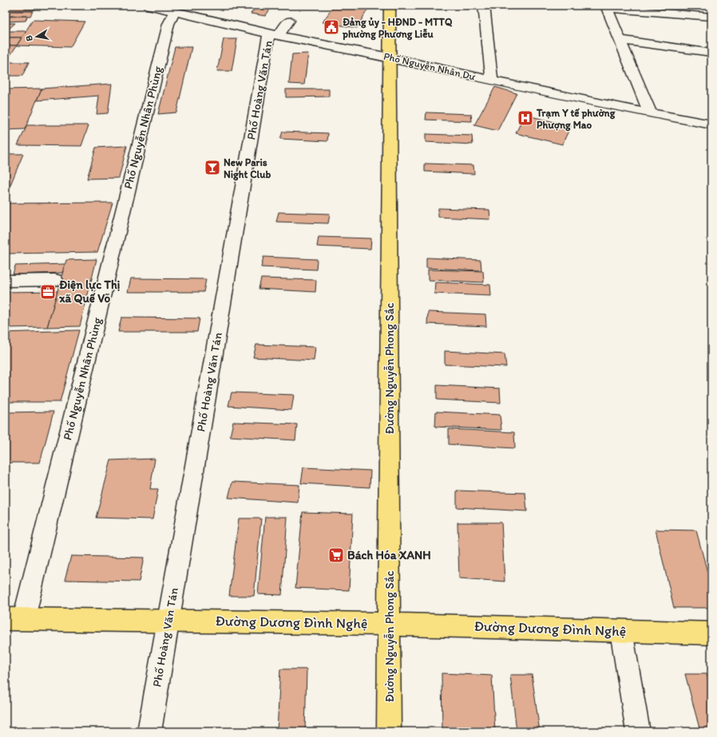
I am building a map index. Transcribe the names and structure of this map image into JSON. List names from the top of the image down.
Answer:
{
  "streets": {
    "main road": ["Đường Nguyễn Phong Sắc", "Đường Dương Đình Nghệ"],
    "street": ["Phố Nguyễn Nhân Dư", "Phố Hoàng Văn Tán", "Phố Nguyễn Nhân Phùng"]
  },
  "crossings": [
    ["Phố Nguyễn Nhân Dư", "Phố Hoàng Văn Tán"],
    ["Phố Nguyễn Nhân Dư", "Phố Nguyễn Nhân Phùng"],
    ["Phố Nguyễn Nhân Dư", "Đường Nguyễn Phong Sắc"],
    ["Phố Hoàng Văn Tán", "Đường Dương Đình Nghệ"],
    ["Phố Nguyễn Nhân Phùng", "Đường Dương Đình Nghệ"],
    ["Đường Nguyễn Phong Sắc", "Đường Dương Đình Nghệ"]
  ],
  "places": {
    "public building": ["Đảng ủy - HĐND - MTTQ phường Phương Liễu"],
    "hospital": ["Trạm Y tế phường Phượng Mao"],
    "bar": ["New Paris Night Club"],
    "office": ["Điện lực Thị xã Quế Võ"],
    "supermarket": ["Bách Hóa XANH"]
  },
  "north": "left"
}
